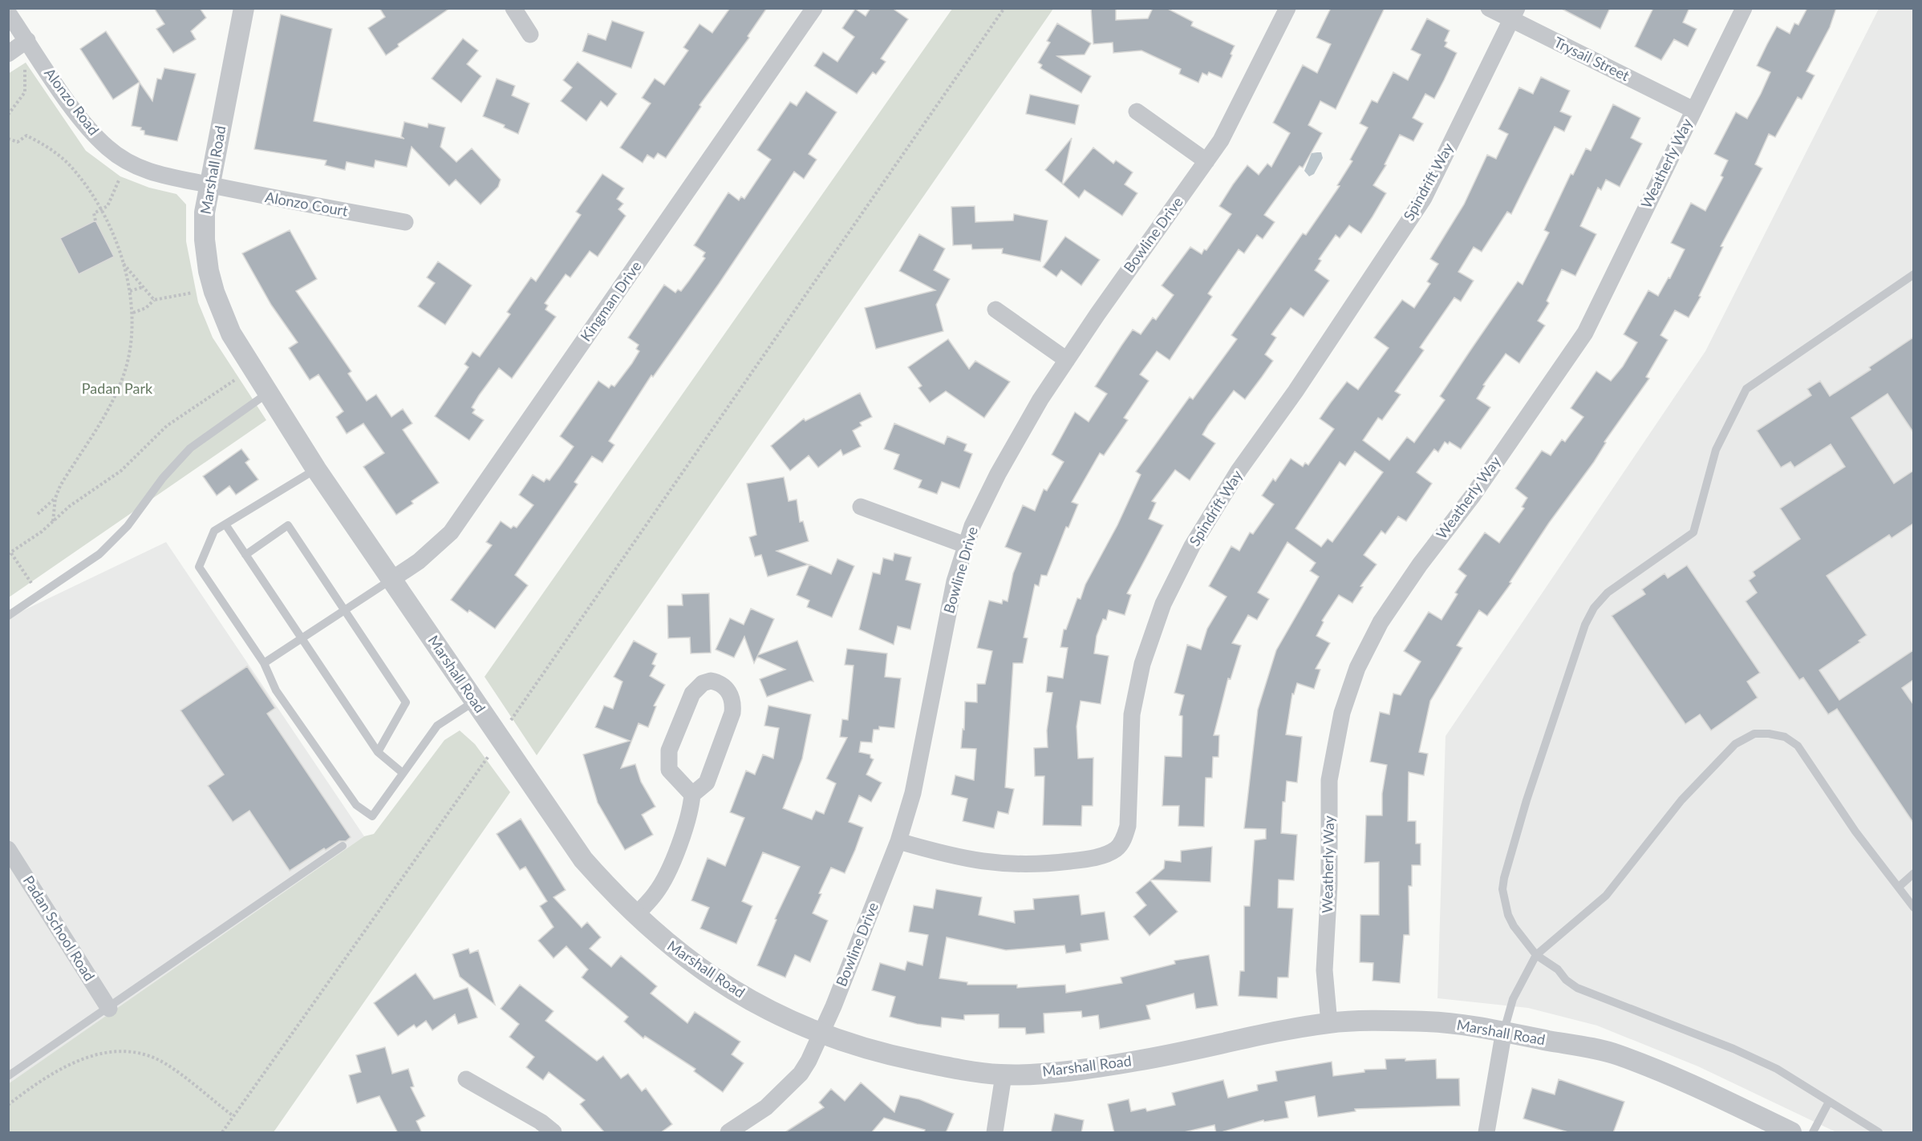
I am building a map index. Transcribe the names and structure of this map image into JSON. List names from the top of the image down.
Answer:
{
  "streets": {
    "street": [
      "Trysail Street",
      "Alonzo Road",
      "Weatherly Way",
      "Marshall Road",
      "Spindrift Way",
      "Alonzo Court",
      "Bowline Drive",
      "Kingman Drive",
      "Padan School Road"
    ]
  },
  "crossings": [
    ["Trysail Street", "Weatherly Way"],
    ["Trysail Street", "Spindrift Way"],
    ["Alonzo Road", "Marshall Road"],
    ["Alonzo Road", "Alonzo Court"],
    ["Weatherly Way", "Marshall Road"],
    ["Marshall Road", "Alonzo Court"],
    ["Marshall Road", "Bowline Drive"],
    ["Marshall Road", "Kingman Drive"],
    ["Spindrift Way", "Bowline Drive"]
  ],
  "parks": ["Padan Park"]
}
